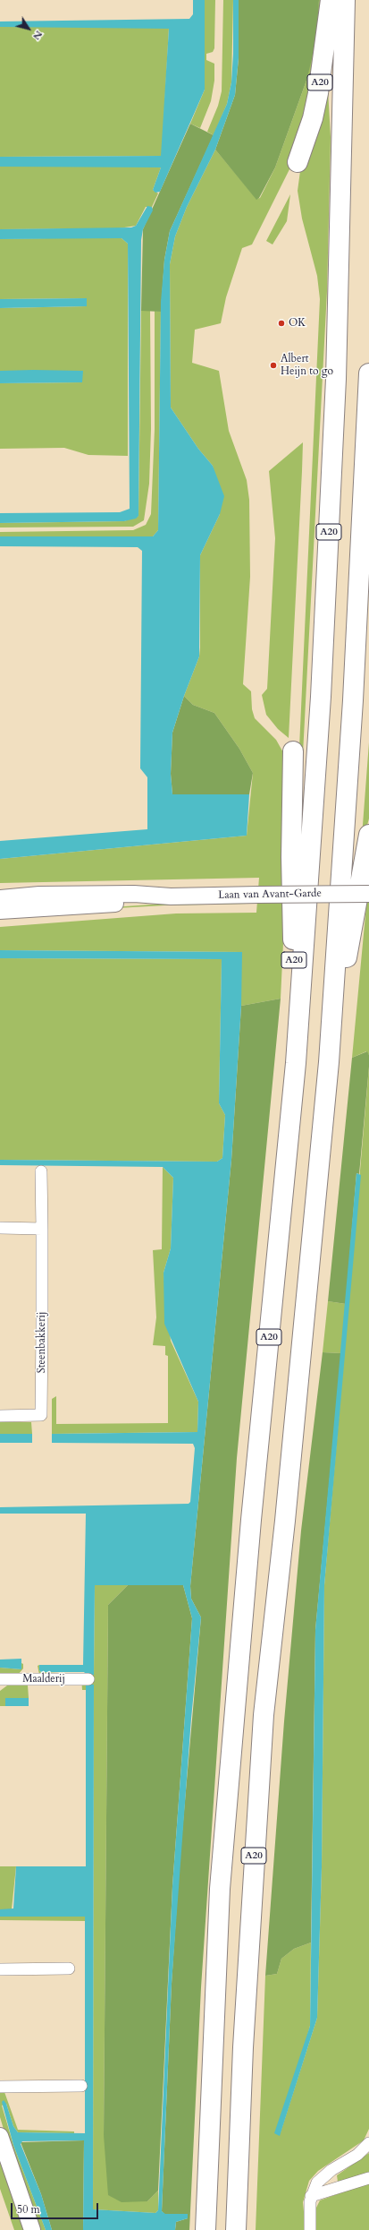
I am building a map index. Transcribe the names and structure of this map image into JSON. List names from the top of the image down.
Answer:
{
  "streets": {
    "highway": ["A20"],
    "main road": ["Laan van Avant-Garde"],
    "street": ["Steenbakkerij", "Maalderij"]
  },
  "places": ["OK", "Albert Heijn to go"],
  "scale_bar": "50 m",
  "north": "bottom right"
}
